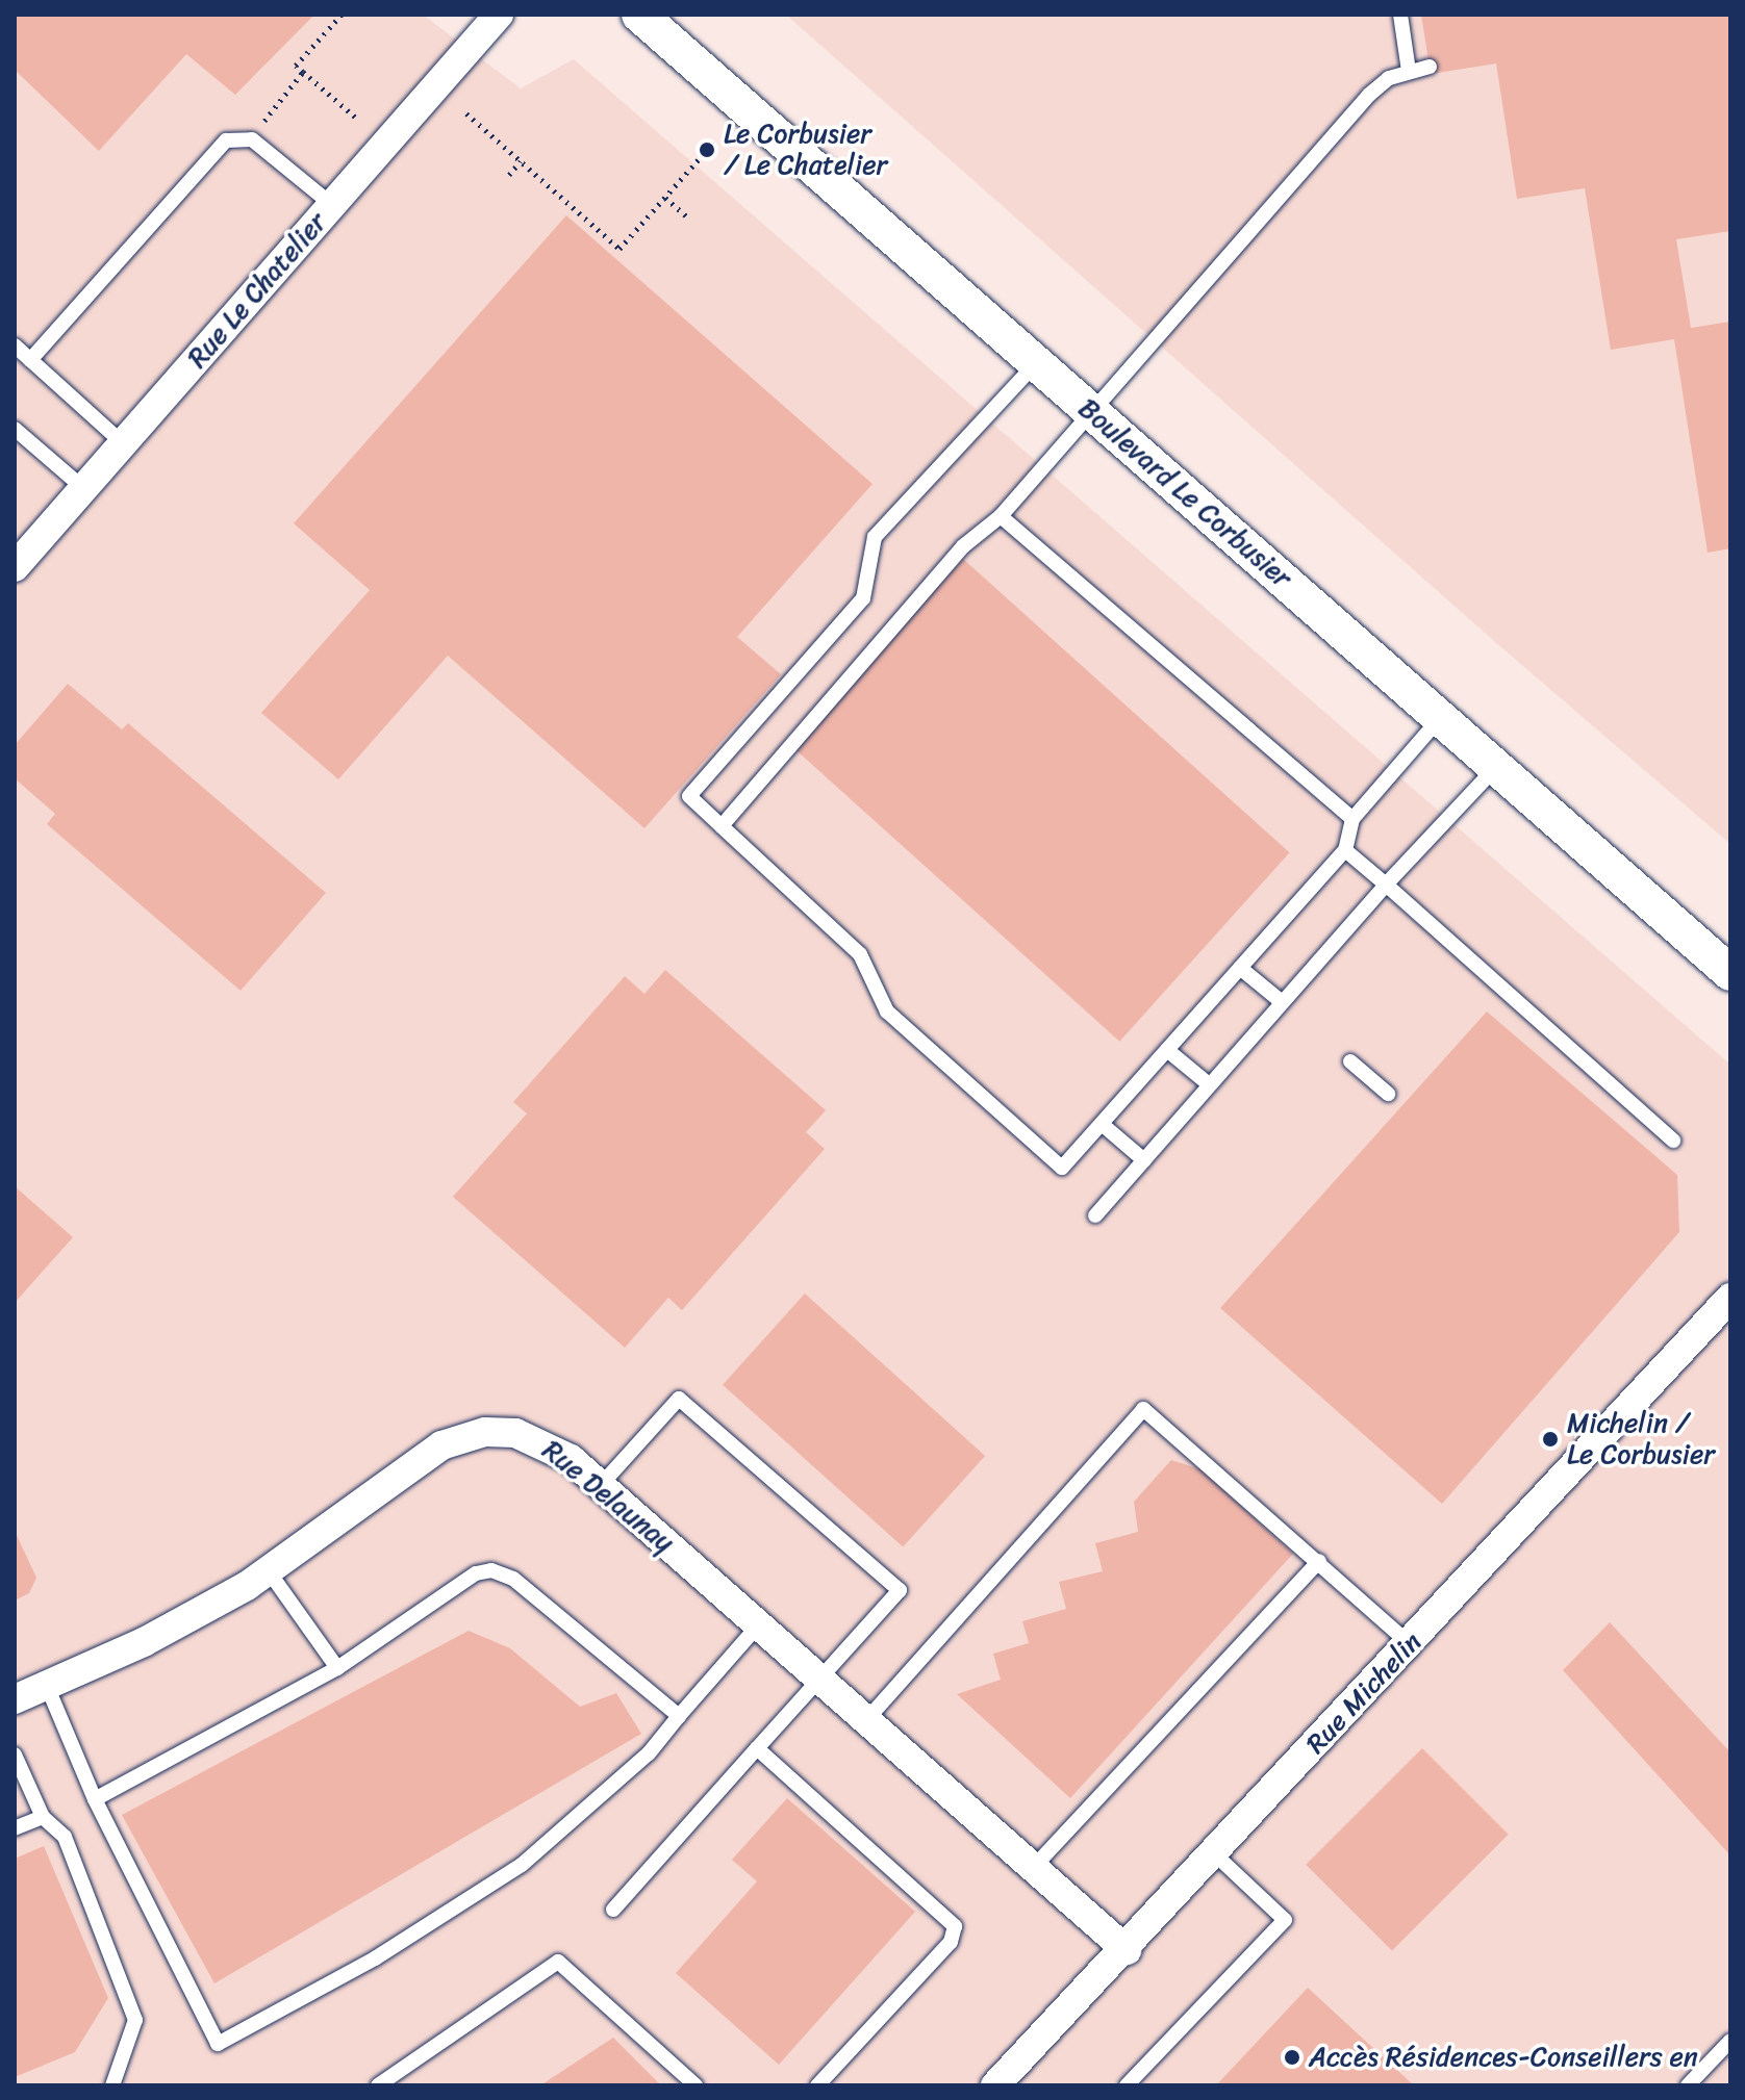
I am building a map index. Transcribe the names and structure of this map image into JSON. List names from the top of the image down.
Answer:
{
  "streets": {
    "street": [
      "Rue Le Chatelier",
      "Boulevard Le Corbusier",
      "Rue Delaunay",
      "Rue Michelin"
    ]
  },
  "crossings": [
    ["Rue Delaunay", "Rue Michelin"]
  ],
  "places": ["Le Corbusier / Le Chatelier", "Michelin / Le Corbusier", "Accès Résidences-Conseillers en"]
}
